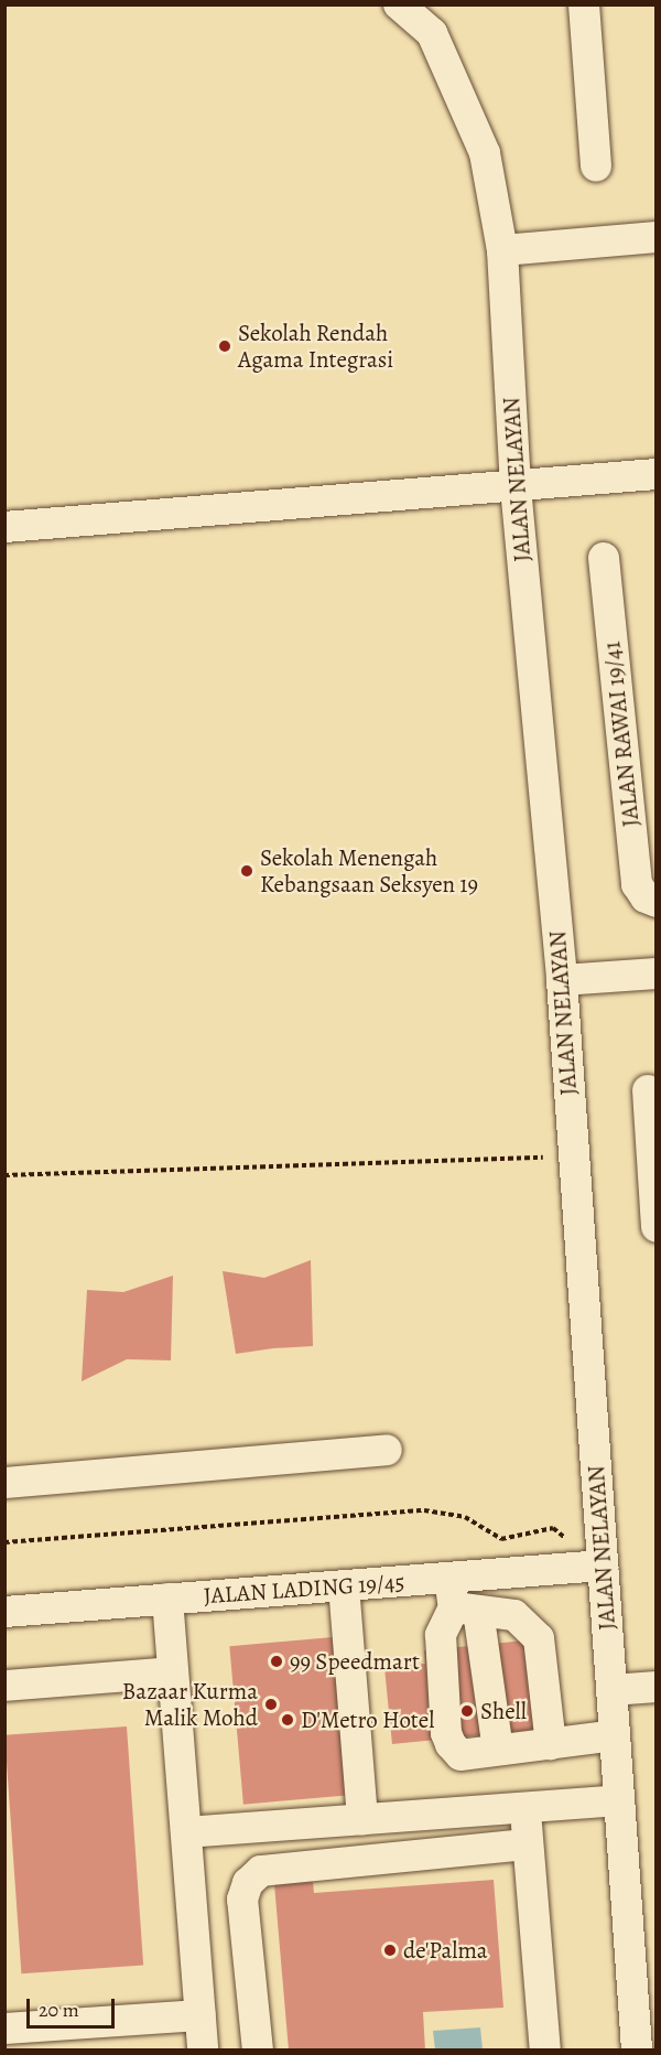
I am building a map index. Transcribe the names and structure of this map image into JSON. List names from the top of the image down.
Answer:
{
  "streets": {
    "street": ["JALAN NELAYAN", "JALAN RAWAI 19/41", "JALAN LADING 19/45"]
  },
  "crossings": [
    ["JALAN NELAYAN", "JALAN LADING 19/45"]
  ],
  "places": [
    "Sekolah Rendah Agama Integrasi",
    "Sekolah Menengah Kebangsaan Seksyen 19",
    "99 Speedmart",
    "Bazaar Kurma Malik Mohd",
    "Shell",
    "D'Metro Hotel",
    "de'Palma"
  ],
  "scale_bar": "20 m"
}
